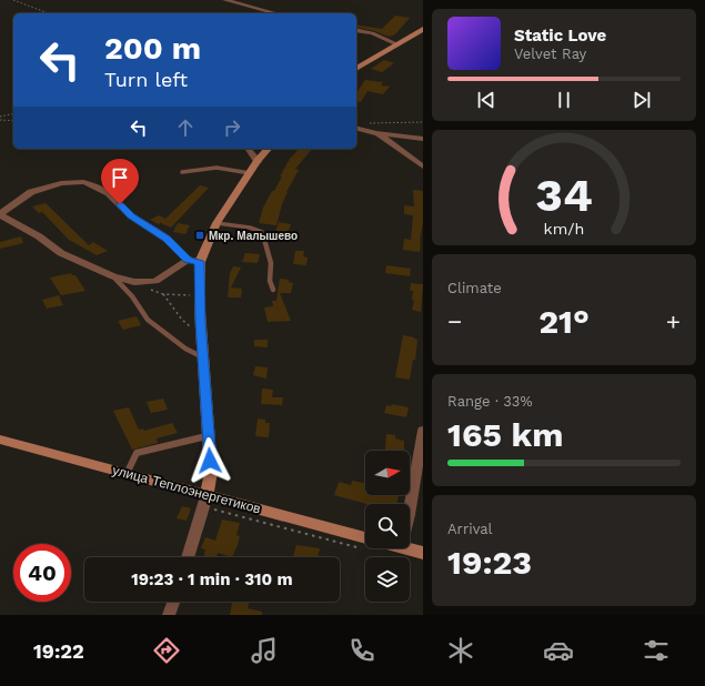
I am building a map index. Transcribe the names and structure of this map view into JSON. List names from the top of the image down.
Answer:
{
  "streets": {
    "street": ["улица Теплоэнергетиков"]
  },
  "places": {
    "transit": ["Мкр. Малышево"]
  },
  "north": "right",
  "page": {
    "turn": ["200 m", "Turn left"],
    "song": ["Static Love", "Velvet Ray"],
    "tile": [
      "Climate",
      ["Range · 33%", "165 km"],
      ["Arrival", "19:23"]
    ],
    "heat": ["−", "21°", "+"],
    "limit": "40",
    "trip": "19:23 · 1 min · 310 m",
    "tabs": "19:22",
    "gauge": ["34", "km/h"]
  }
}
